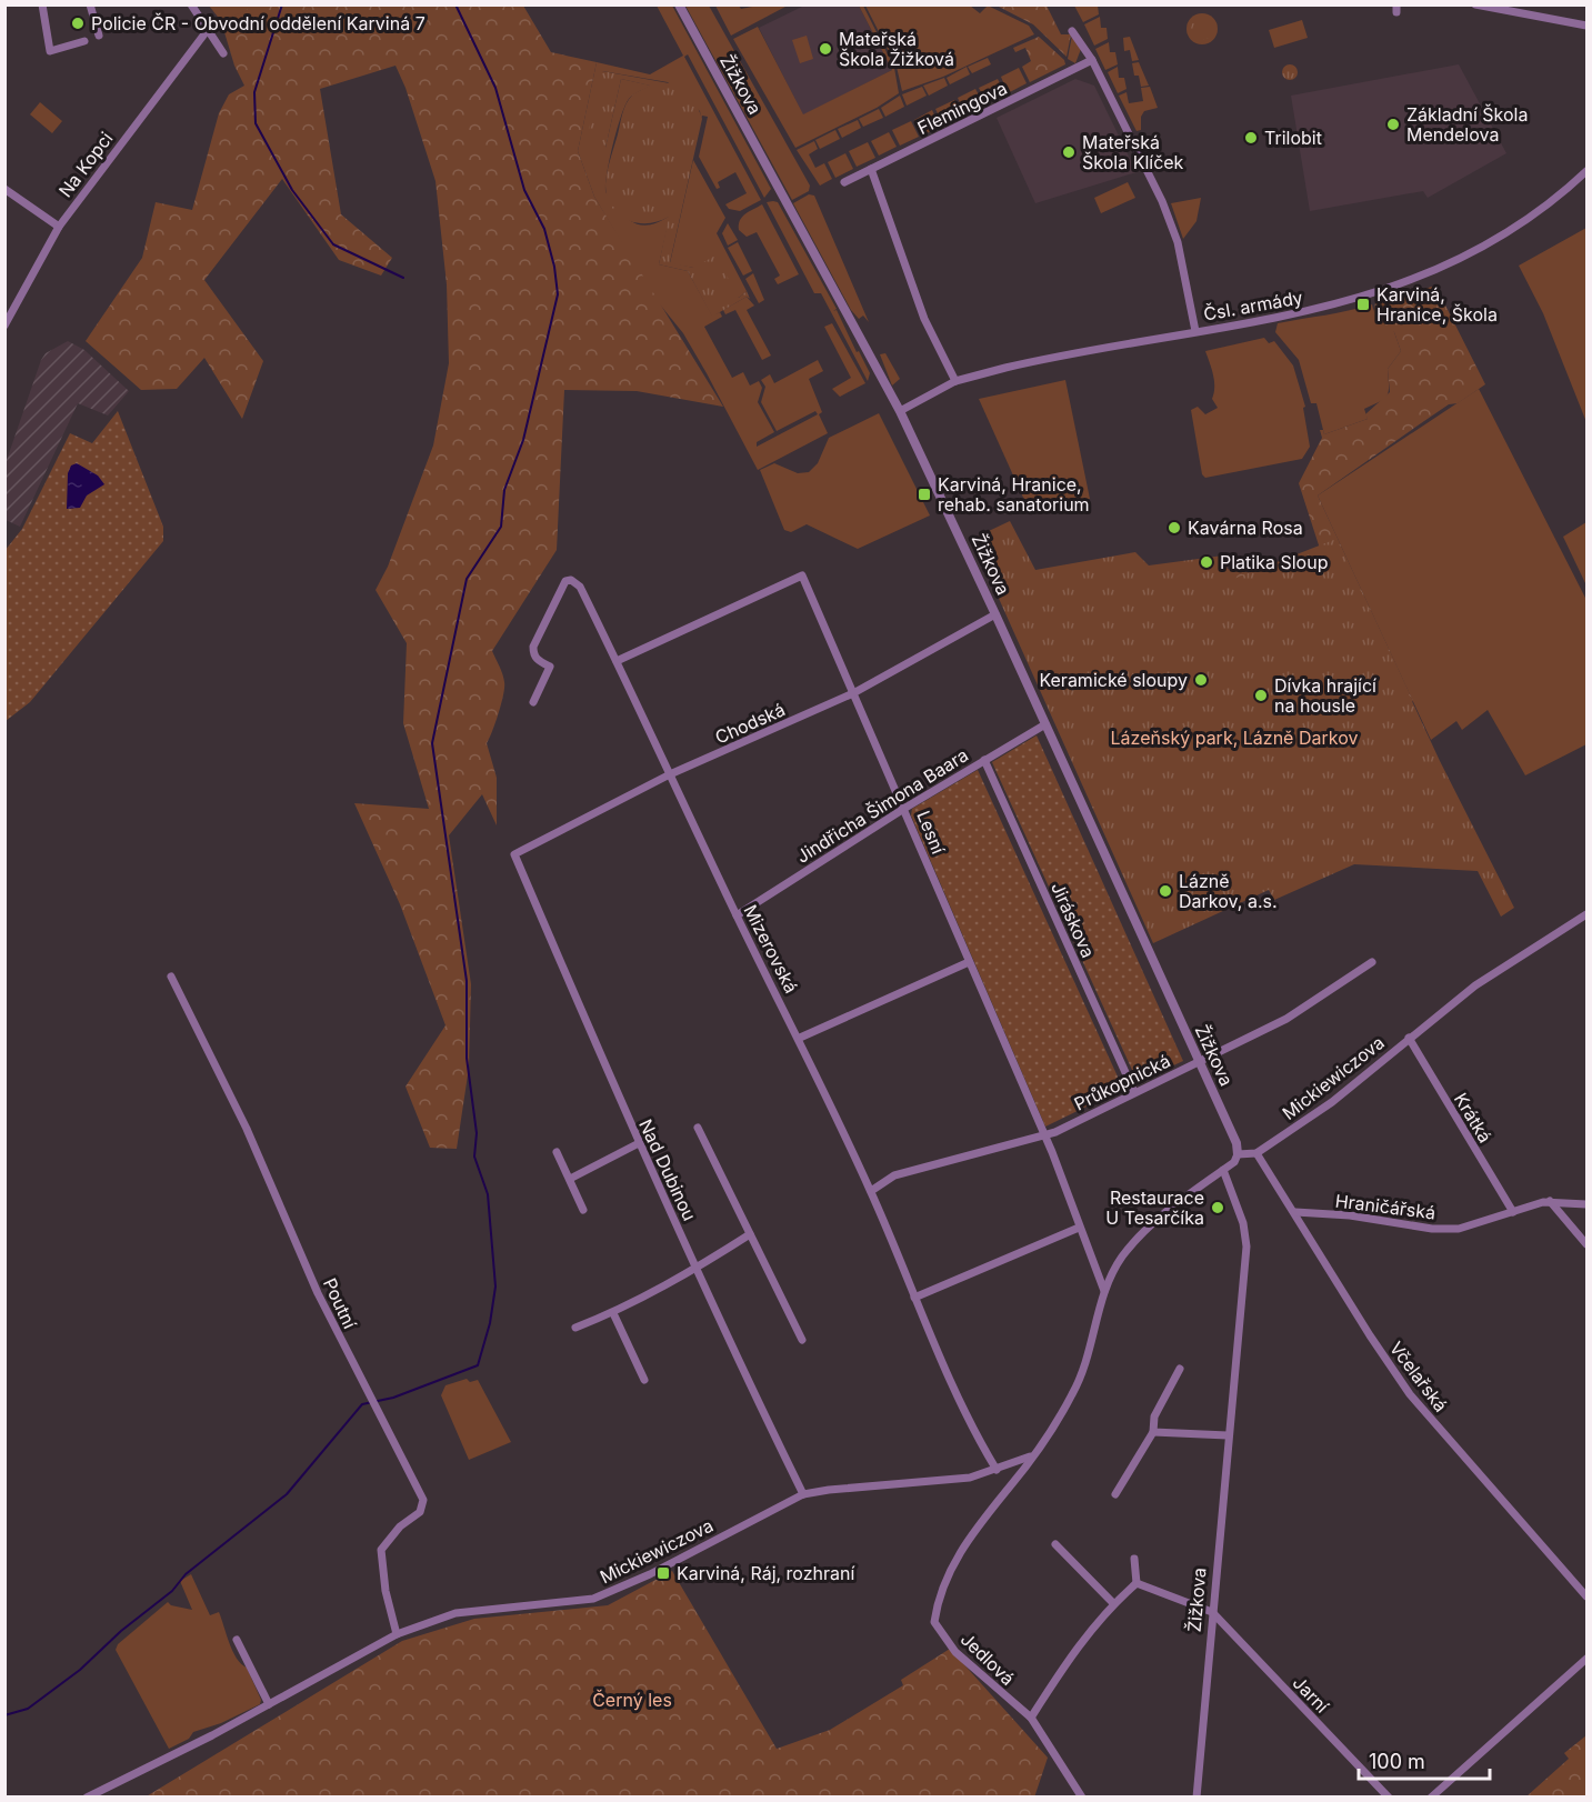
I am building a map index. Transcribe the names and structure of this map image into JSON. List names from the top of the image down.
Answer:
{
  "streets": {
    "street": [
      "Žižkova",
      "Flemingova",
      "Na Kopci",
      "Čsl. armády",
      "Chodská",
      "Jindřicha Šimona Baara",
      "Lesní",
      "Jiráskova",
      "Mizerovská",
      "Mickiewiczova",
      "Průkopnická",
      "Krátká",
      "Nad Dubinou",
      "Hraničářská",
      "Poutní",
      "Včelařská",
      "Jedlová",
      "Jarní"
    ]
  },
  "crossings": [
    ["Žižkova", "Čsl. armády"],
    ["Žižkova", "Chodská"],
    ["Žižkova", "Jindřicha Šimona Baara"],
    ["Žižkova", "Průkopnická"],
    ["Žižkova", "Jarní"],
    ["Chodská", "Lesní"],
    ["Chodská", "Mizerovská"],
    ["Chodská", "Nad Dubinou"],
    ["Jindřicha Šimona Baara", "Lesní"],
    ["Jindřicha Šimona Baara", "Jiráskova"],
    ["Jindřicha Šimona Baara", "Mizerovská"],
    ["Lesní", "Mizerovská"],
    ["Lesní", "Průkopnická"],
    ["Jiráskova", "Průkopnická"],
    ["Mizerovská", "Mickiewiczova"],
    ["Mizerovská", "Průkopnická"],
    ["Mickiewiczova", "Krátká"],
    ["Mickiewiczova", "Nad Dubinou"],
    ["Mickiewiczova", "Poutní"],
    ["Mickiewiczova", "Včelařská"],
    ["Mickiewiczova", "Jedlová"],
    ["Krátká", "Hraničářská"],
    ["Hraničářská", "Včelařská"]
  ],
  "parks": ["Lázeňský park, Lázně Darkov", "Černý les"],
  "places": {
    "other": [
      "Policie ČR - Obvodní oddělení Karviná 7",
      "Mateřská Škola Žižková",
      "Základní Škola Mendelova",
      "Trilobit",
      "Mateřská Škola Klíček",
      "Kavárna Rosa",
      "Platika Sloup",
      "Keramické sloupy",
      "Dívka hrající na housle",
      "Lázně Darkov, a.s.",
      "Restaurace U Tesarčíka"
    ],
    "transit": ["Karviná, Hranice, Škola", "Karviná, Hranice, rehab. sanatorium", "Karviná, Ráj, rozhraní"]
  },
  "scale_bar": "100 m"
}
